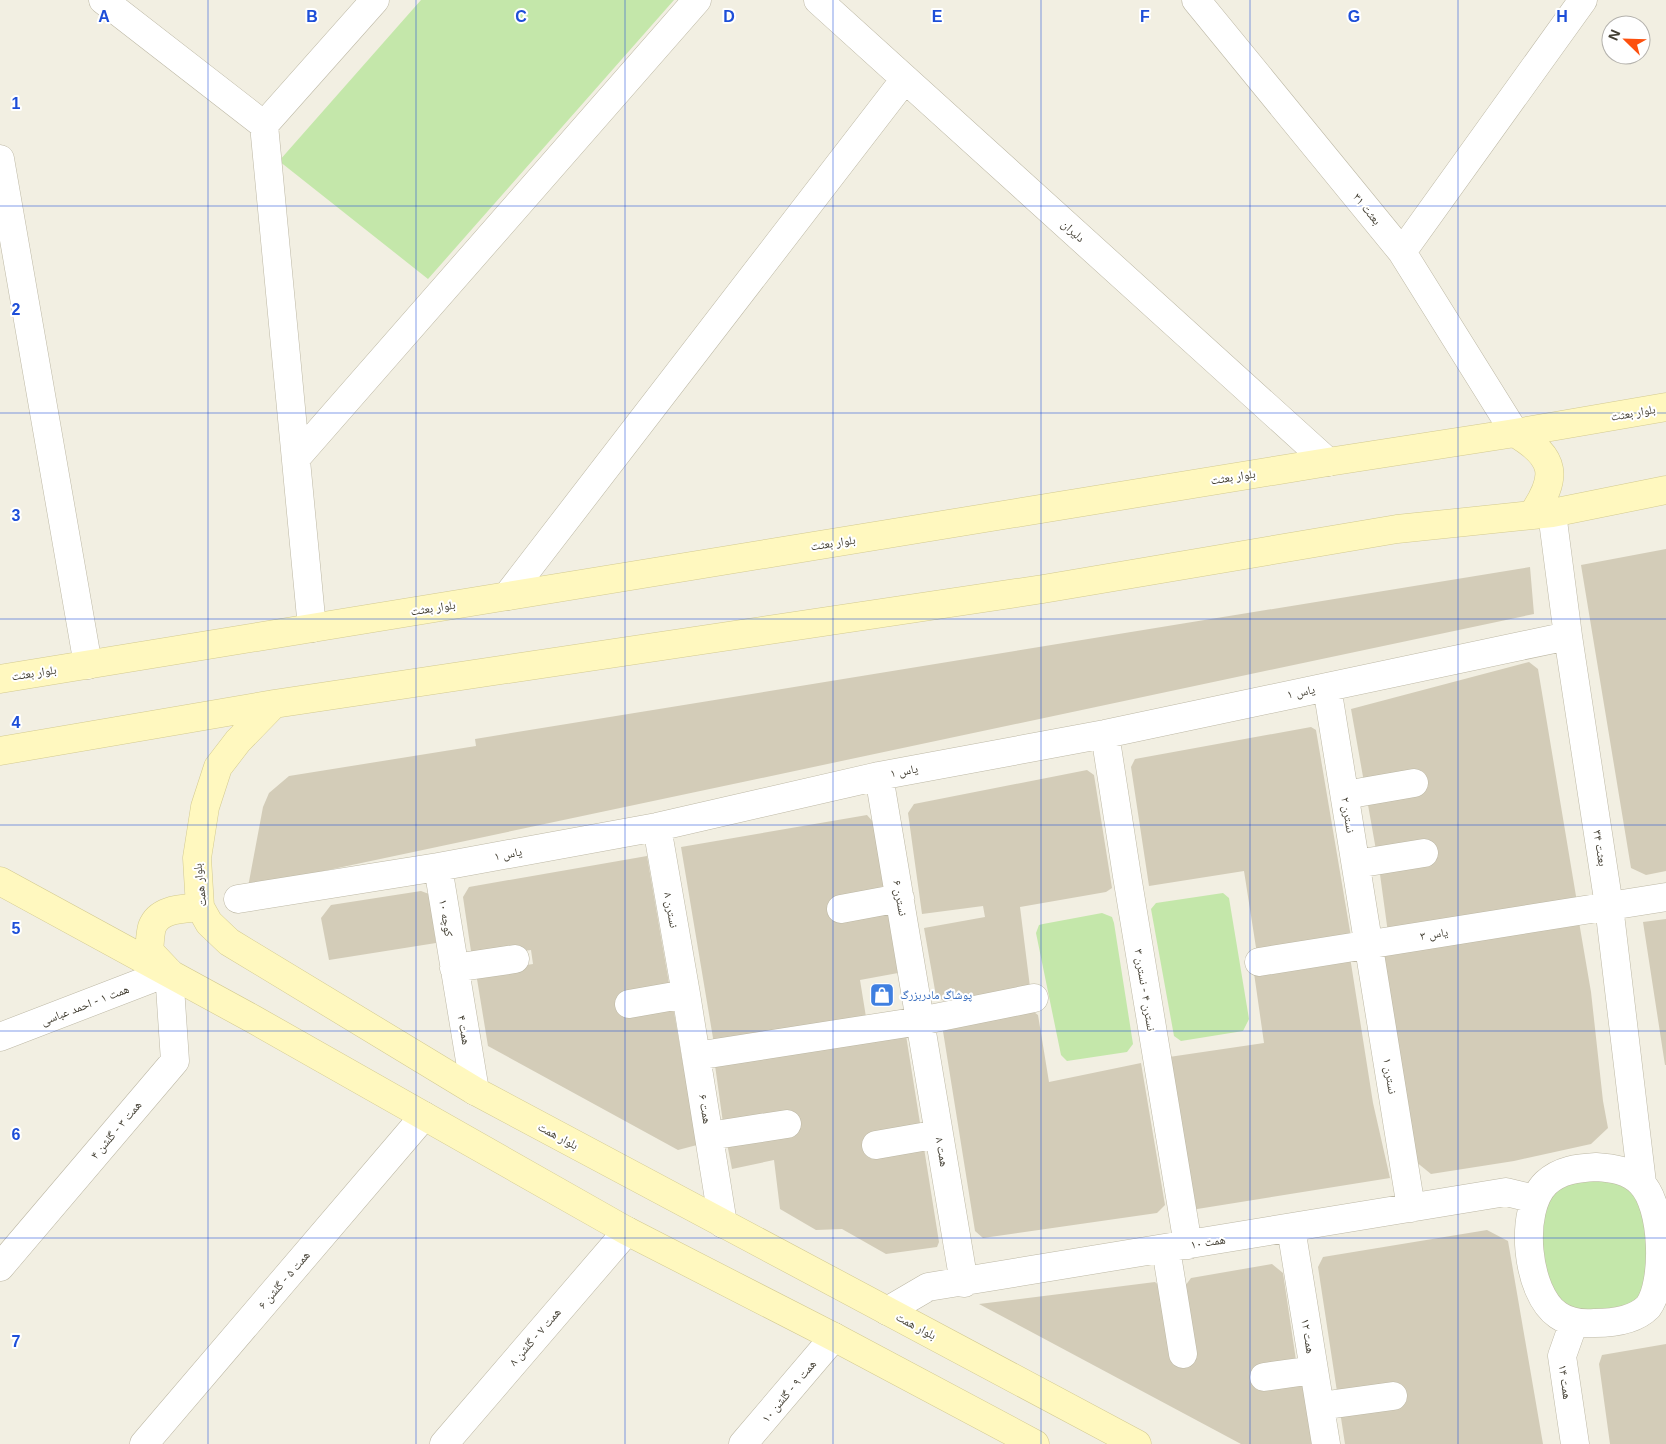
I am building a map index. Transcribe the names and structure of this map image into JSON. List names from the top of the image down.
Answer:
{
  "streets": {
    "main road": ["بلوار بعثت", "بلوار همت"],
    "street": [
      "بعثت ۳۱",
      "دلیران",
      "یاس ۱",
      "نسترن ۲",
      "بعثت ۳۴",
      "نسترن ۶",
      "نسترن ۸",
      "کوچه ۱۰",
      "یاس ۳",
      "نسترن ۴ - نسترن ۳",
      "همت ۱ - احمد عباسی",
      "همت ۴",
      "نسترن ۱",
      "همت ۶",
      "همت ۳ - گلشن ۴",
      "همت ۸",
      "همت ۱۰",
      "همت ۵ - گلشن ۶",
      "همت ۱۲",
      "همت ۷ - گلشن ۸",
      "همت ۱۴",
      "همت ۹ - گلشن ۱۰"
    ]
  },
  "crossings": [
    ["بعثت ۳۱", "بلوار بعثت"],
    ["دلیران", "بلوار بعثت"],
    ["یاس ۱", "نسترن ۲"],
    ["یاس ۱", "بعثت ۳۴"],
    ["یاس ۱", "نسترن ۶"],
    ["یاس ۱", "نسترن ۸"],
    ["یاس ۱", "کوچه ۱۰"],
    ["یاس ۱", "نسترن ۴ - نسترن ۳"],
    ["نسترن ۲", "یاس ۳"],
    ["نسترن ۲", "نسترن ۱"],
    ["بعثت ۳۴", "یاس ۳"],
    ["بعثت ۳۴", "همت ۱۰"],
    ["بعثت ۳۴", "همت ۱۴"],
    ["بلوار همت", "همت ۴"],
    ["بلوار همت", "همت ۶"],
    ["بلوار همت", "همت ۱۰"],
    ["نسترن ۶", "همت ۸"],
    ["نسترن ۸", "همت ۶"],
    ["کوچه ۱۰", "همت ۴"],
    ["یاس ۳", "نسترن ۱"],
    ["نسترن ۴ - نسترن ۳", "همت ۱۰"],
    ["همت ۱ - احمد عباسی", "همت ۳ - گلشن ۴"],
    ["نسترن ۱", "همت ۱۰"],
    ["همت ۸", "همت ۱۰"],
    ["همت ۱۰", "همت ۱۲"],
    ["همت ۱۰", "همت ۱۴"]
  ],
  "places": {
    "shop": ["پوشاگ مادربزرگ"]
  },
  "north": "top left",
  "grid": {
    "columns": [
      "A",
      "B",
      "C",
      "D",
      "E",
      "F",
      "G",
      "H"
    ],
    "rows": [
      "1",
      "2",
      "3",
      "4",
      "5",
      "6",
      "7"
    ]
  }
}
